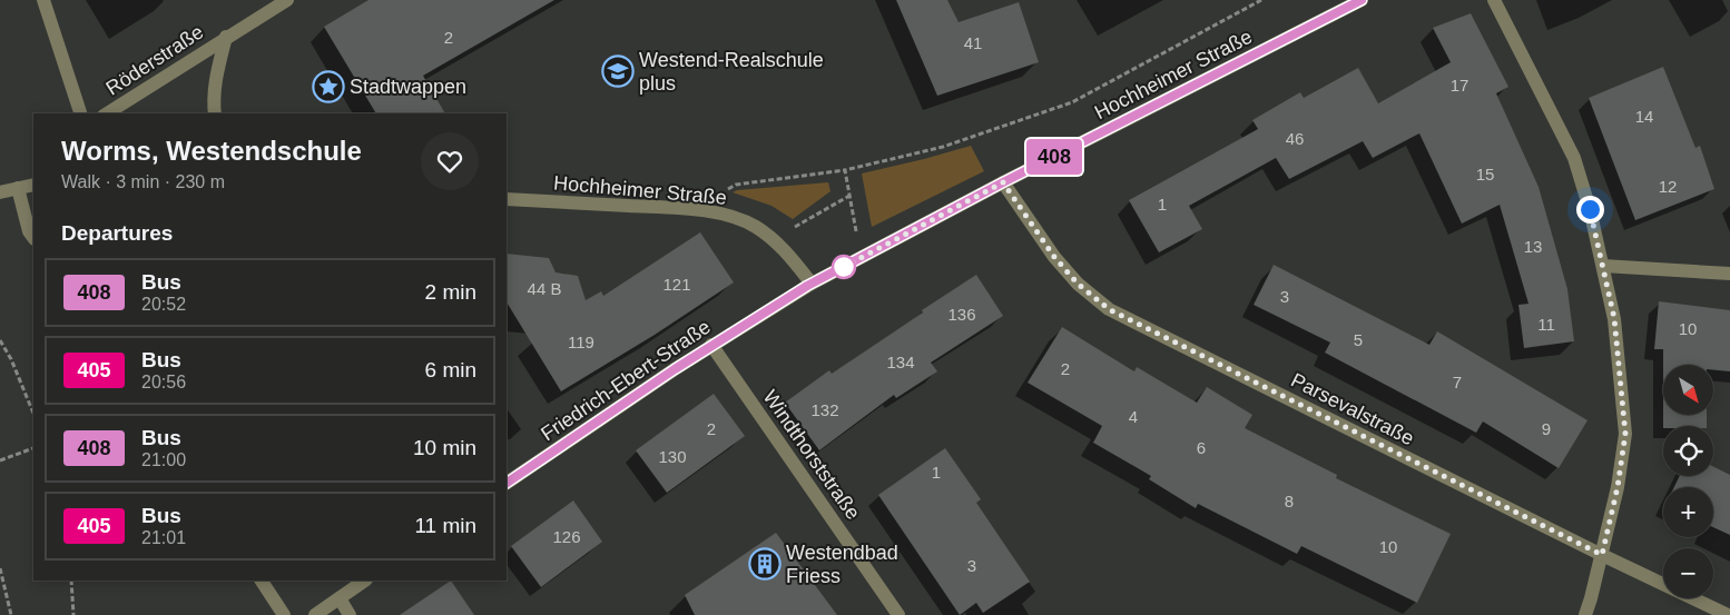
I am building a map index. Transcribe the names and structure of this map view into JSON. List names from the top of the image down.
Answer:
{
  "streets": {
    "street": [
      "Röderstraße",
      "Hochheimer Straße",
      "Friedrich-Ebert-Straße",
      "Parsevalstraße",
      "Windthorststraße"
    ]
  },
  "crossings": [
    ["Hochheimer Straße", "Friedrich-Ebert-Straße"],
    ["Hochheimer Straße", "Parsevalstraße"],
    ["Friedrich-Ebert-Straße", "Parsevalstraße"],
    ["Friedrich-Ebert-Straße", "Windthorststraße"]
  ],
  "places": {
    "school or university": ["Westend-Realschule plus"],
    "place": ["Stadtwappen"],
    "building": ["Westendbad Friess"]
  },
  "lines": ["bus line 408"],
  "house_numbers": [
    "2",
    "41",
    "17",
    "14",
    "46",
    "15",
    "12",
    "1",
    "13",
    "121",
    "44 B",
    "3",
    "136",
    "11",
    "10",
    "5",
    "119",
    "134",
    "2",
    "7",
    "132",
    "4",
    "2",
    "9",
    "6",
    "130",
    "1",
    "8",
    "126",
    "10",
    "3"
  ],
  "north": "bottom right",
  "page": {
    "on_map": "408",
    "heading": [
      ["Worms, Westendschule", "Walk · 3 min · 230 m"],
      "Departures"
    ],
    "list": [
      {
        "mark": "408",
        "name": "Bus",
        "note": "20:52",
        "value": "2 min"
      },
      {
        "mark": "405",
        "name": "Bus",
        "note": "20:56",
        "value": "6 min"
      },
      {
        "mark": "408",
        "name": "Bus",
        "note": "21:00",
        "value": "10 min"
      },
      {
        "mark": "405",
        "name": "Bus",
        "note": "21:01",
        "value": "11 min"
      }
    ],
    "map_buttons": ["+", "−"]
  }
}
